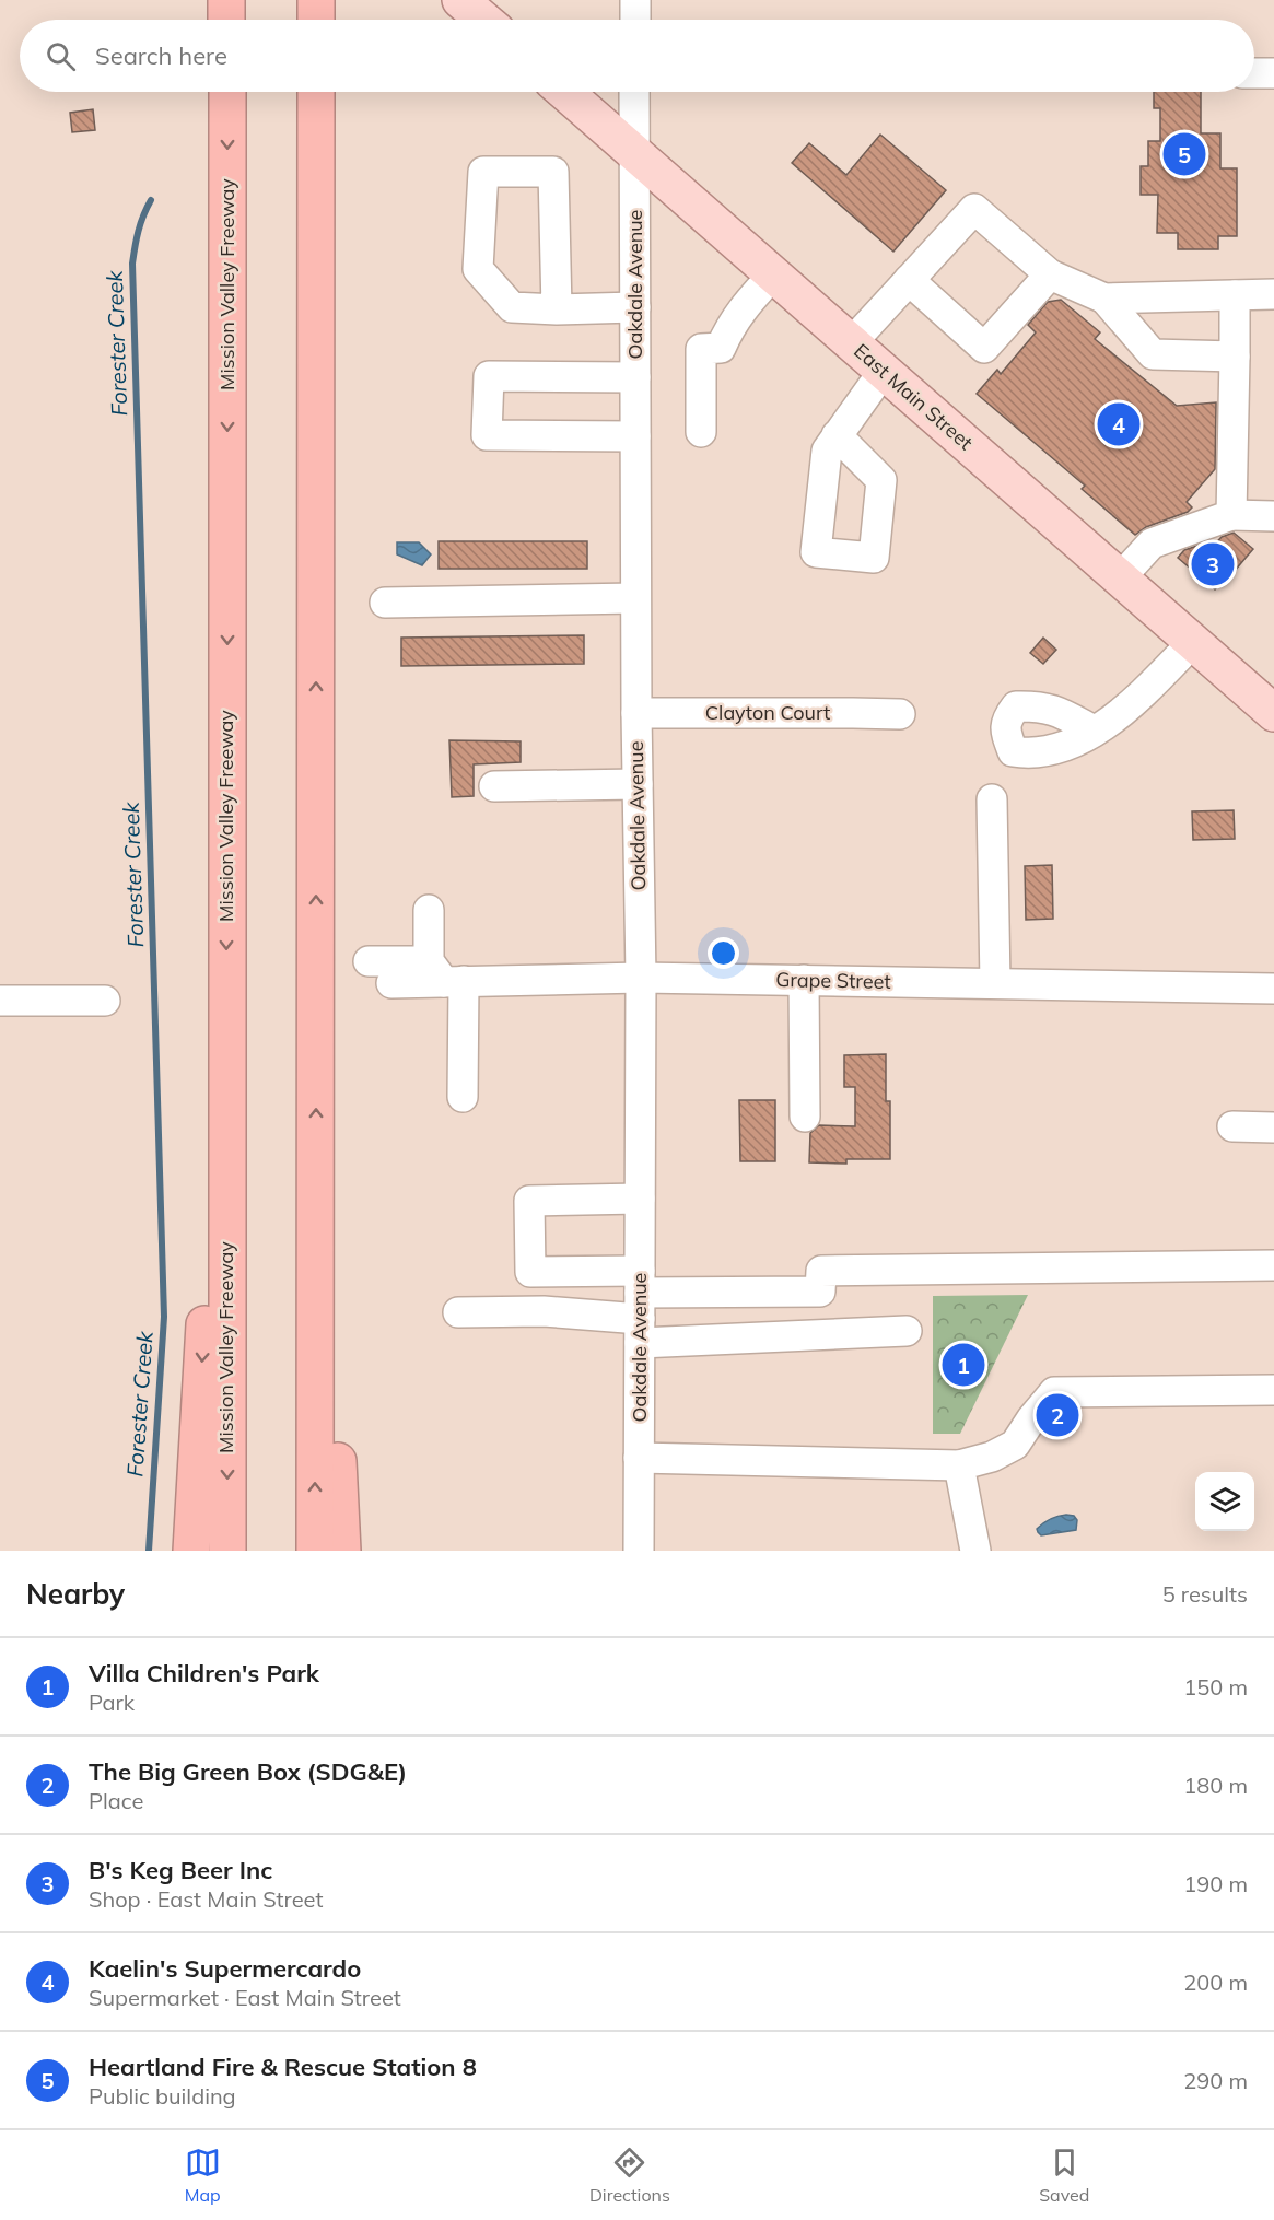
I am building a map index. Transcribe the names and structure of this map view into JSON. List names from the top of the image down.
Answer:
{
  "streets": {
    "highway": ["Mission Valley Freeway"],
    "main road": ["East Main Street"],
    "street": ["Oakdale Avenue", "Clayton Court", "Grape Street"]
  },
  "crossings": [
    ["Oakdale Avenue", "East Main Street"],
    ["Oakdale Avenue", "Clayton Court"],
    ["Oakdale Avenue", "Grape Street"]
  ],
  "water": ["Forester Creek"],
  "page": {
    "search": "Search here",
    "pins": [
      "5",
      "4",
      "3",
      "1",
      "2"
    ],
    "heading": ["Nearby", "5 results"],
    "list": [
      {
        "mark": "1",
        "name": "Villa Children's Park",
        "note": "Park",
        "value": "150 m"
      },
      {
        "mark": "2",
        "name": "The Big Green Box (SDG&E)",
        "note": "Place",
        "value": "180 m"
      },
      {
        "mark": "3",
        "name": "B's Keg Beer Inc",
        "note": "Shop · East Main Street",
        "value": "190 m"
      },
      {
        "mark": "4",
        "name": "Kaelin's Supermercardo",
        "note": "Supermarket · East Main Street",
        "value": "200 m"
      },
      {
        "mark": "5",
        "name": "Heartland Fire & Rescue Station 8",
        "note": "Public building",
        "value": "290 m"
      }
    ],
    "nav": ["Map", "Directions", "Saved"]
  }
}
